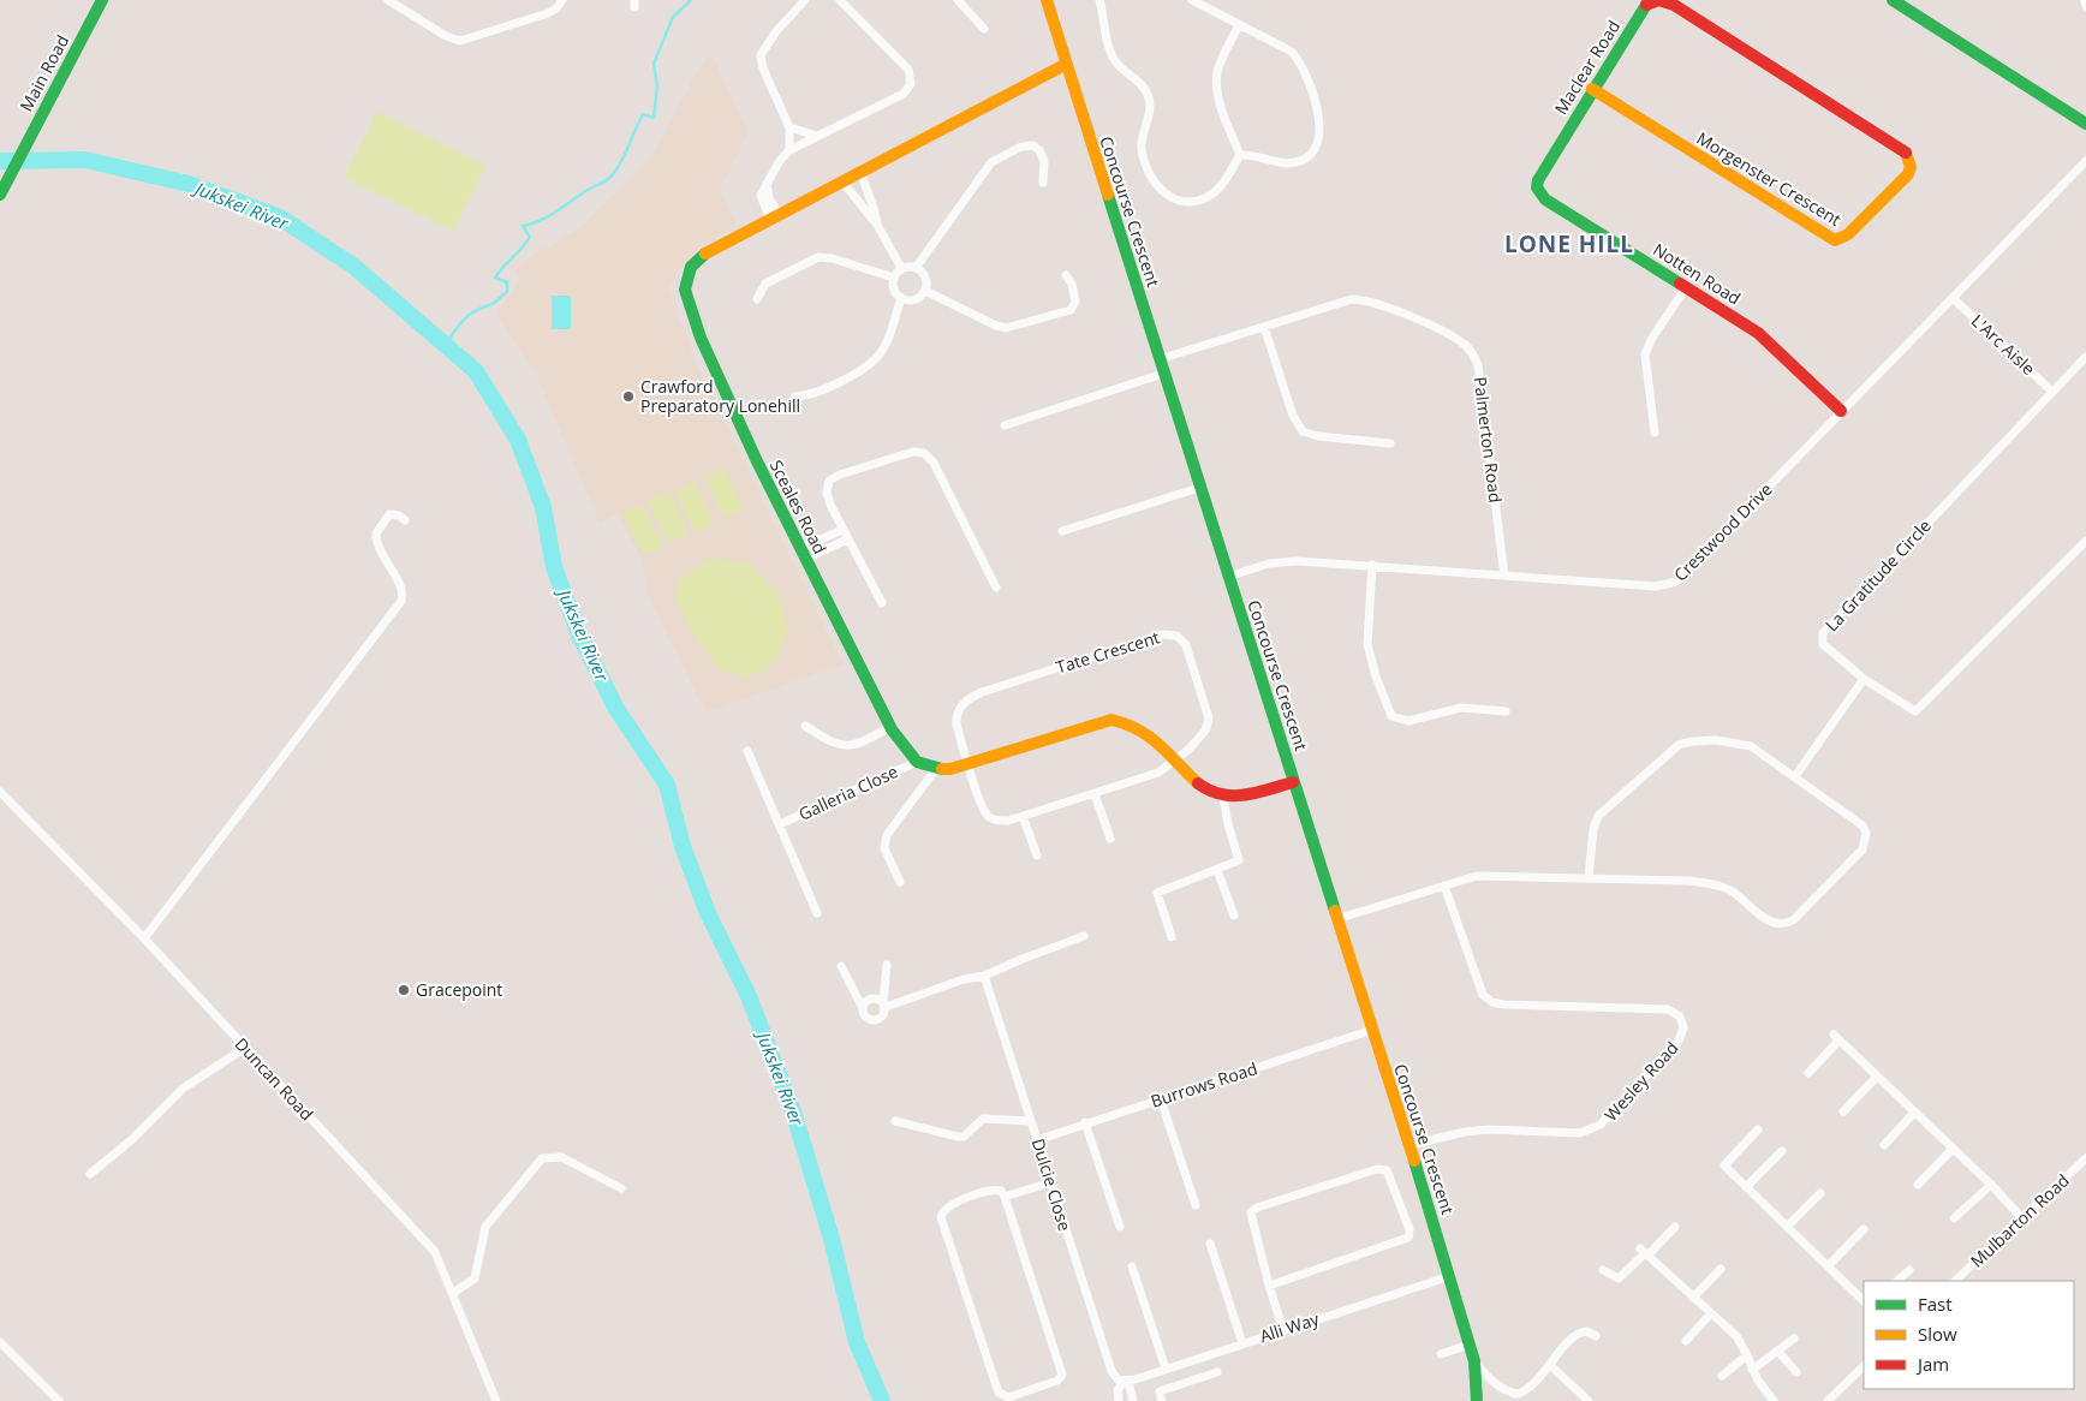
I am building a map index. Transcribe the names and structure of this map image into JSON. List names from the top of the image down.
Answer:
{
  "streets": {
    "street": [
      "Maclear Road",
      "Main Road",
      "Morgenster Crescent",
      "Concourse Crescent",
      "Notten Road",
      "L'Arc Aisle",
      "Palmerton Road",
      "Sceales Road",
      "Crestwood Drive",
      "La Gratitude Circle",
      "Tate Crescent",
      "Galleria Close",
      "Duncan Road",
      "Wesley Road",
      "Burrows Road",
      "Dulcie Close",
      "Mulbarton Road",
      "Alli Way"
    ]
  },
  "crossings": [
    ["Maclear Road", "Morgenster Crescent"],
    ["Maclear Road", "Notten Road"],
    ["Concourse Crescent", "Palmerton Road"],
    ["Concourse Crescent", "Sceales Road"],
    ["Concourse Crescent", "Crestwood Drive"],
    ["Concourse Crescent", "Wesley Road"],
    ["Concourse Crescent", "Burrows Road"],
    ["Concourse Crescent", "Alli Way"],
    ["Notten Road", "Crestwood Drive"],
    ["L'Arc Aisle", "Crestwood Drive"],
    ["L'Arc Aisle", "La Gratitude Circle"],
    ["Palmerton Road", "Crestwood Drive"],
    ["Sceales Road", "Galleria Close"],
    ["Burrows Road", "Dulcie Close"],
    ["Dulcie Close", "Alli Way"]
  ],
  "districts": ["LONE HILL"],
  "water": ["Jukskei River"],
  "places": ["Crawford Preparatory Lonehill", "Gracepoint"],
  "legend": ["Fast", "Slow", "Jam"]
}
